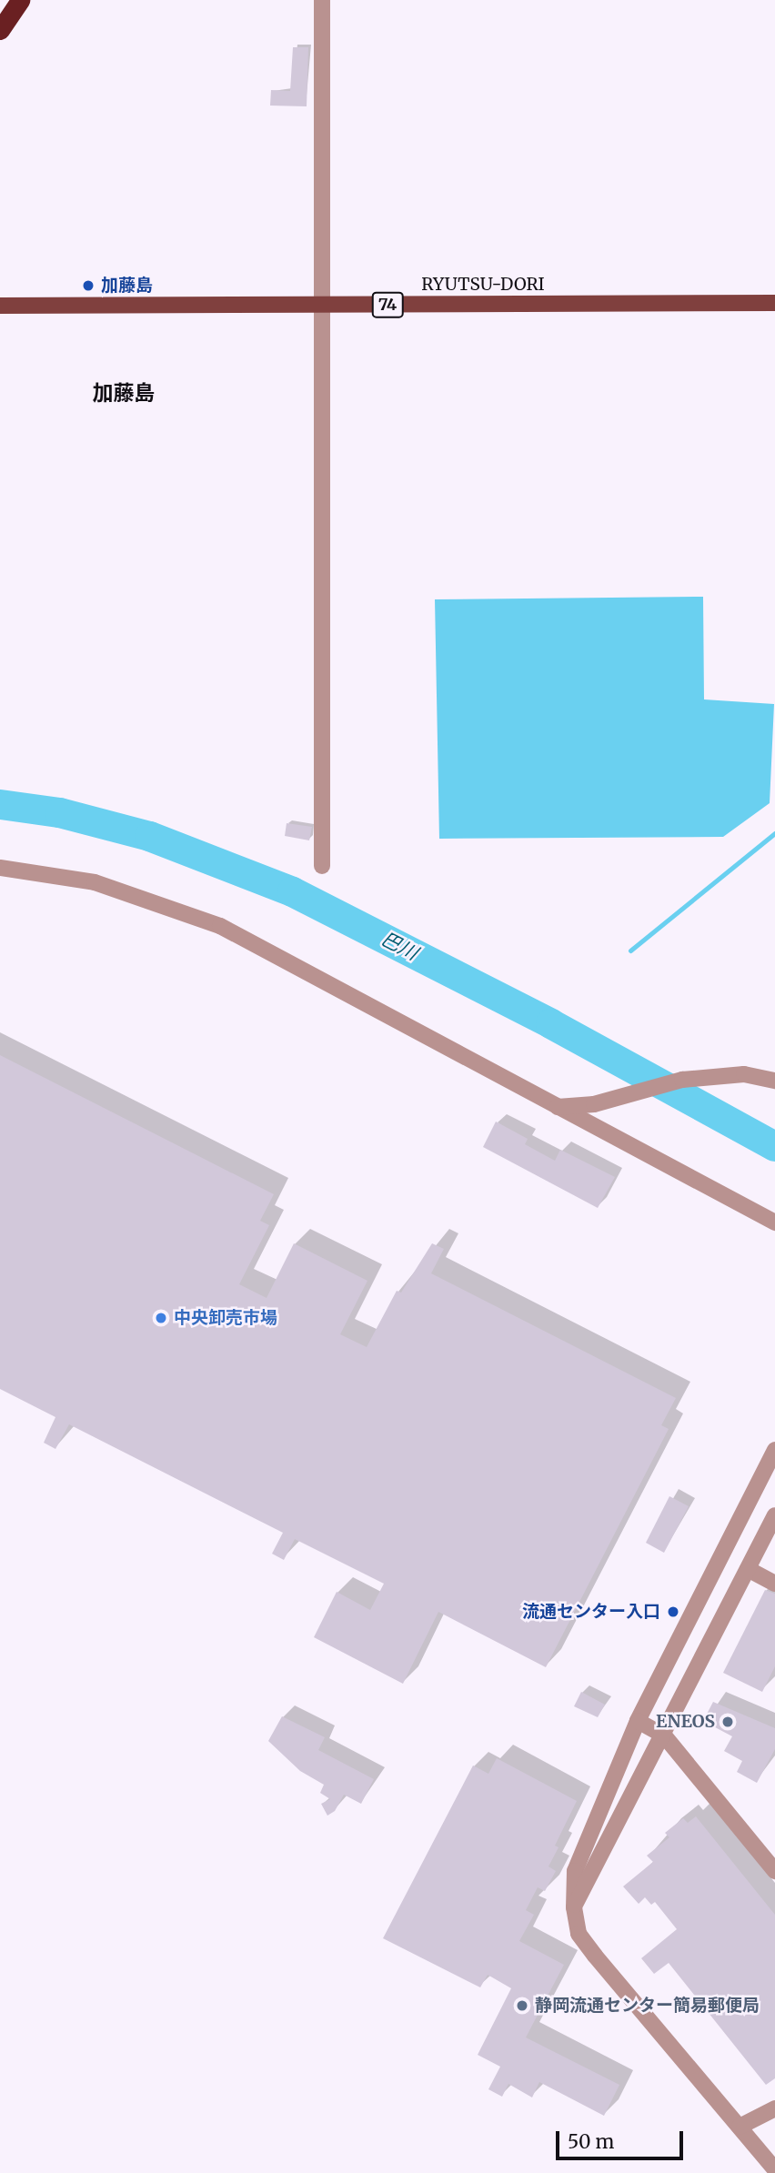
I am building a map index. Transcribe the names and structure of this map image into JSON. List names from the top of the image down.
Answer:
{
  "streets": {
    "main road": ["RYUTSU-DORI", "74"]
  },
  "districts": ["加藤島"],
  "water": ["巴川"],
  "places": [
    "加藤島",
    "中央卸売市場",
    "流通センター入口",
    "ENEOS",
    "静岡流通センター簡易郵便局"
  ],
  "scale_bar": "50 m"
}
